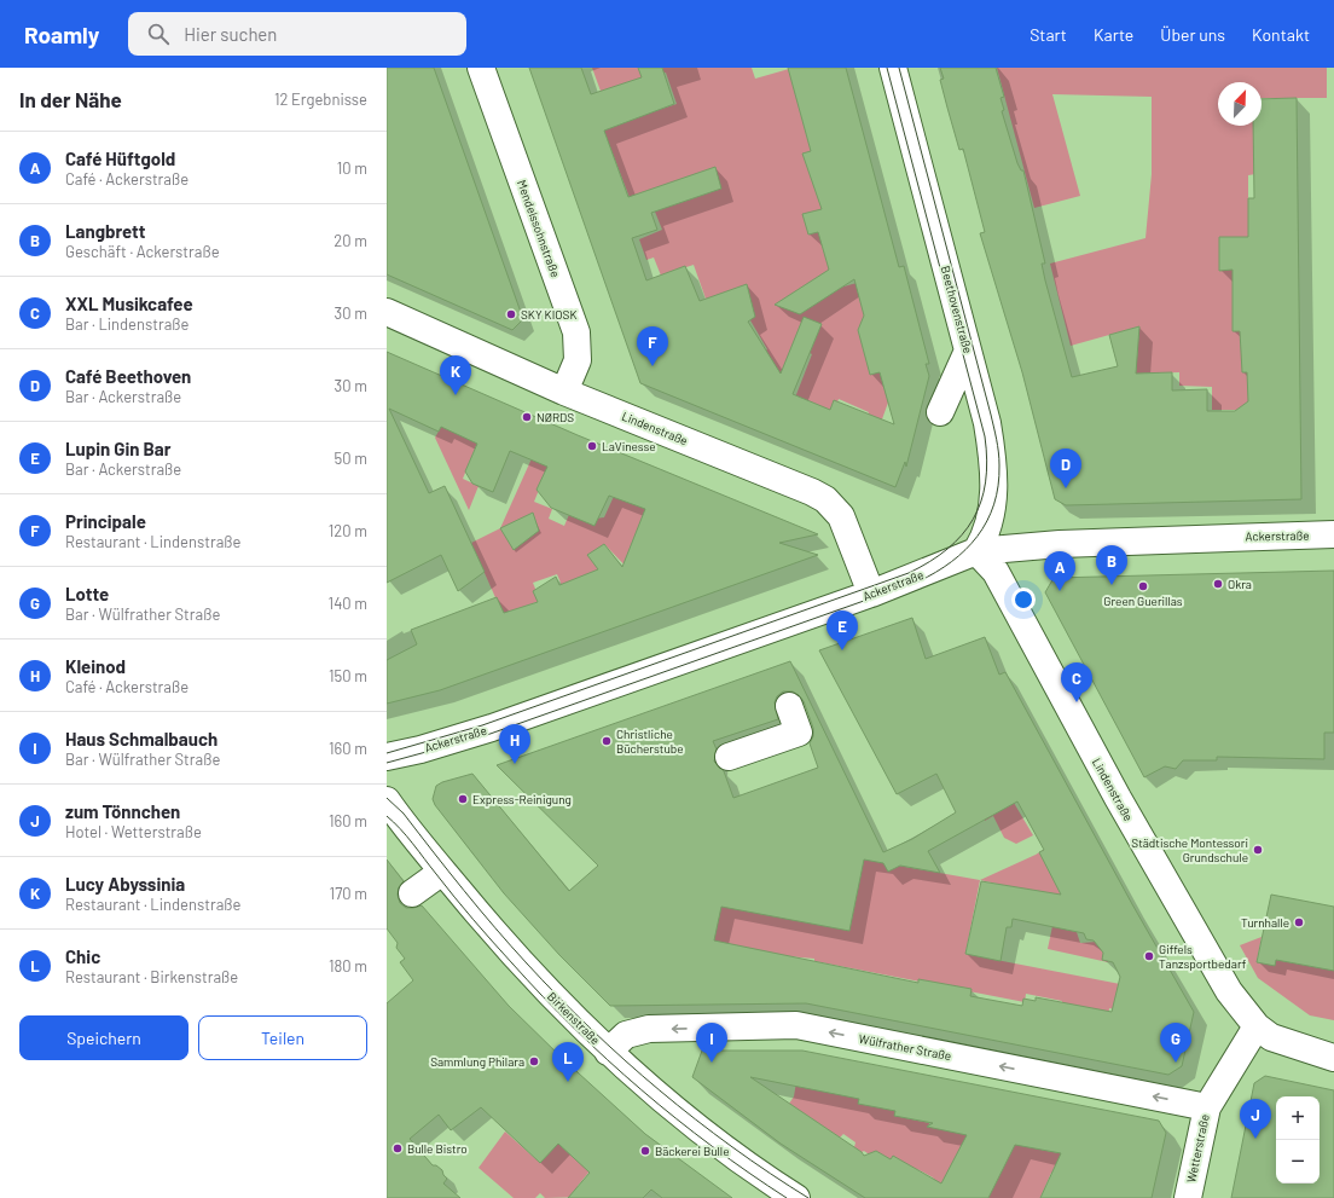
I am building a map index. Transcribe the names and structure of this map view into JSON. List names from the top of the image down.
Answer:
{
  "streets": {
    "street": [
      "Mendelssohnstraße",
      "Beethovenstraße",
      "Lindenstraße",
      "Ackerstraße",
      "Birkenstraße",
      "Wülfrather Straße",
      "Wetterstraße"
    ]
  },
  "crossings": [
    ["Mendelssohnstraße", "Lindenstraße"],
    ["Beethovenstraße", "Lindenstraße"],
    ["Beethovenstraße", "Ackerstraße"],
    ["Lindenstraße", "Ackerstraße"],
    ["Lindenstraße", "Wetterstraße"],
    ["Birkenstraße", "Wülfrather Straße"],
    ["Wülfrather Straße", "Wetterstraße"]
  ],
  "one_way": ["Wülfrather Straße"],
  "places": [
    "SKY KIOSK",
    "NØRDS",
    "LaVinesse",
    "Okra",
    "Green Guerillas",
    "Christliche Bücherstube",
    "Express-Reinigung",
    "Städtische Montessori Grundschule",
    "Turnhalle",
    "Giffels Tanzsportbedarf",
    "Sammlung Philara",
    "Bulle Bistro",
    "Bäckerei Bulle"
  ],
  "north": "top right",
  "page": {
    "header": "Roamly",
    "search": "Hier suchen",
    "nav": [
      "Start",
      "Karte",
      "Über uns",
      "Kontakt"
    ],
    "heading": ["In der Nähe", "12 Ergebnisse"],
    "list": [
      {
        "mark": "A",
        "name": "Café Hüftgold",
        "note": "Café · Ackerstraße",
        "value": "10 m"
      },
      {
        "mark": "B",
        "name": "Langbrett",
        "note": "Geschäft · Ackerstraße",
        "value": "20 m"
      },
      {
        "mark": "C",
        "name": "XXL Musikcafee",
        "note": "Bar · Lindenstraße",
        "value": "30 m"
      },
      {
        "mark": "D",
        "name": "Café Beethoven",
        "note": "Bar · Ackerstraße",
        "value": "30 m"
      },
      {
        "mark": "E",
        "name": "Lupin Gin Bar",
        "note": "Bar · Ackerstraße",
        "value": "50 m"
      },
      {
        "mark": "F",
        "name": "Principale",
        "note": "Restaurant · Lindenstraße",
        "value": "120 m"
      },
      {
        "mark": "G",
        "name": "Lotte",
        "note": "Bar · Wülfrather Straße",
        "value": "140 m"
      },
      {
        "mark": "H",
        "name": "Kleinod",
        "note": "Café · Ackerstraße",
        "value": "150 m"
      },
      {
        "mark": "I",
        "name": "Haus Schmalbauch",
        "note": "Bar · Wülfrather Straße",
        "value": "160 m"
      },
      {
        "mark": "J",
        "name": "zum Tönnchen",
        "note": "Hotel · Wetterstraße",
        "value": "160 m"
      },
      {
        "mark": "K",
        "name": "Lucy Abyssinia",
        "note": "Restaurant · Lindenstraße",
        "value": "170 m"
      },
      {
        "mark": "L",
        "name": "Chic",
        "note": "Restaurant · Birkenstraße",
        "value": "180 m"
      }
    ],
    "pins": [
      "F",
      "K",
      "D",
      "B",
      "A",
      "E",
      "C",
      "H",
      "G",
      "I",
      "L",
      "J"
    ],
    "buttons": ["Speichern", "Teilen"],
    "map_buttons": ["+", "−"]
  }
}
